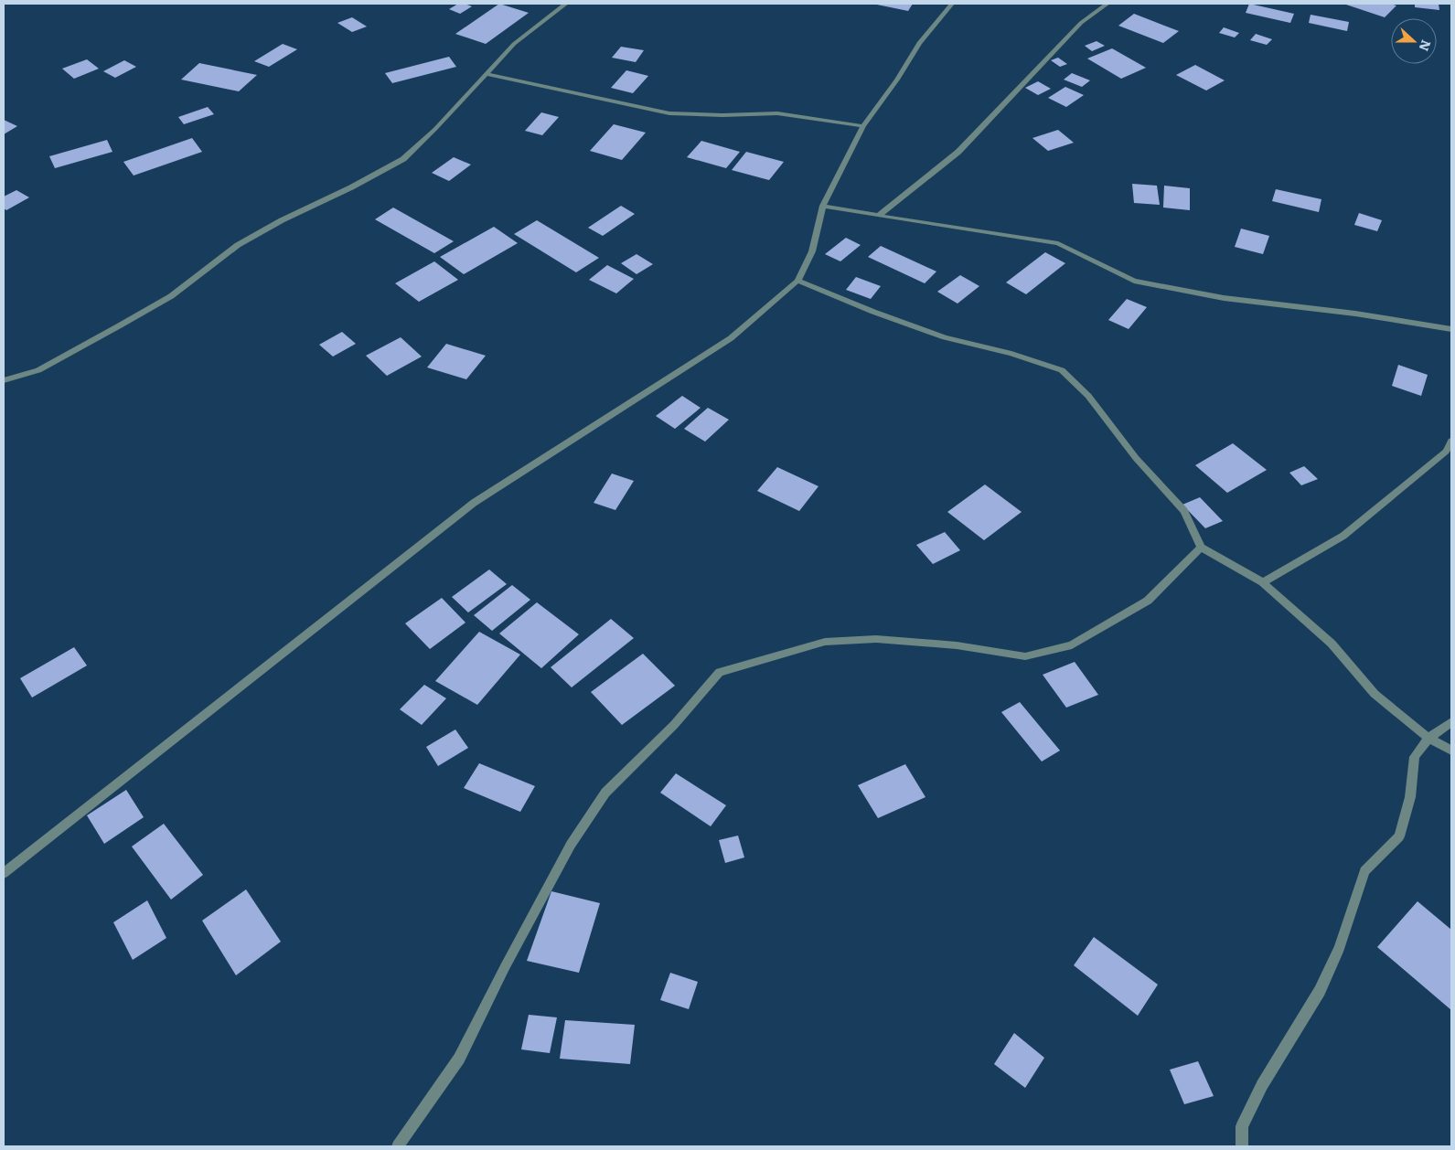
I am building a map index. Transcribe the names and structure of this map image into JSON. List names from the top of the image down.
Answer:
{
  "north": "right"
}
